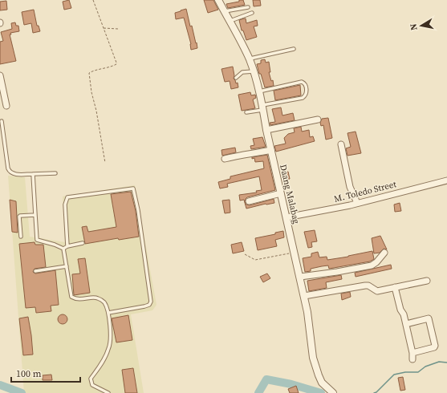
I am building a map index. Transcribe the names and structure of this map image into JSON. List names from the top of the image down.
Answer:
{
  "streets": {
    "street": ["M. Toledo Street", "Daang Malabag"]
  },
  "crossings": [
    ["M. Toledo Street", "Daang Malabag"]
  ],
  "scale_bar": "100 m",
  "north": "left"
}
